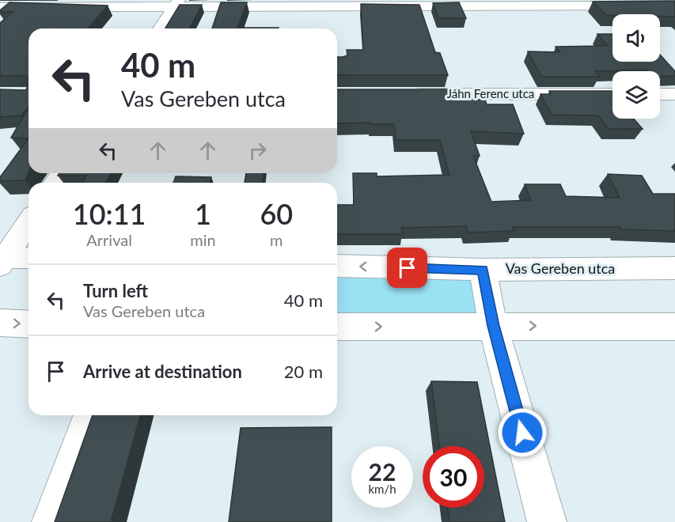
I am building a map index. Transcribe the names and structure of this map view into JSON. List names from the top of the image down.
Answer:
{
  "streets": {
    "street": ["Jáhn Ferenc utca", "Vas Gereben utca"]
  },
  "page": {
    "turn": ["40 m", "Vas Gereben utca"],
    "eta": [
      "10:11",
      "Arrival",
      "1",
      "min",
      "60",
      "m"
    ],
    "list": [
      {
        "name": "Turn left",
        "note": "Vas Gereben utca",
        "value": "40 m"
      },
      {
        "name": "Arrive at destination",
        "value": "20 m"
      }
    ],
    "speed": "22 km/h",
    "limit": "30"
  }
}
